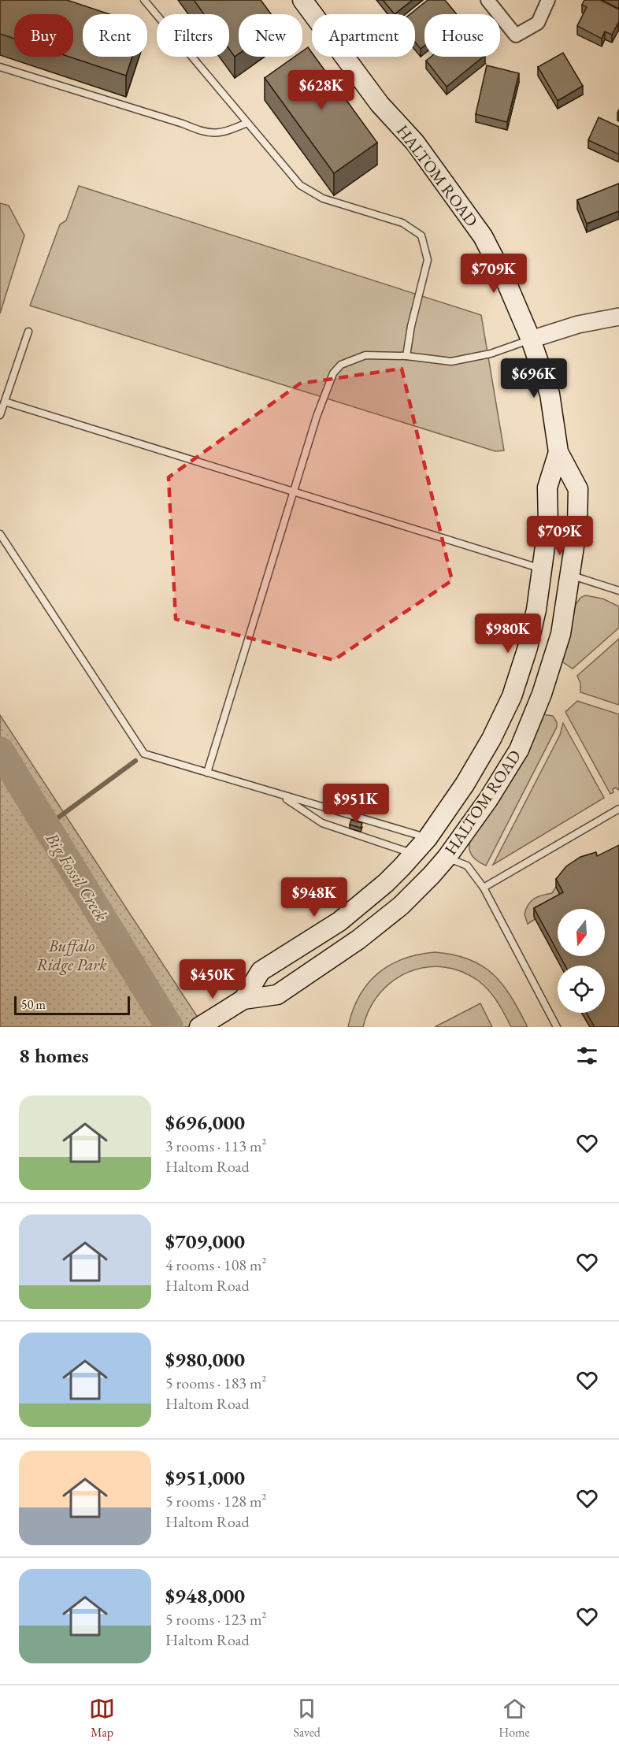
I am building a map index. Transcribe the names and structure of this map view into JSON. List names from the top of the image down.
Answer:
{
  "streets": {
    "main road": ["HALTOM ROAD"]
  },
  "water": ["Big Fossil Creek"],
  "parks": ["Buffalo Ridge Park"],
  "scale_bar": "50 m",
  "north": "bottom",
  "page": {
    "chip": [
      "Buy",
      "Rent",
      "Filters",
      "New",
      "Apartment",
      "House"
    ],
    "price": [
      "$628K",
      "$709K",
      "$696K",
      "$709K",
      "$980K",
      "$951K",
      "$948K",
      "$450K"
    ],
    "scale": "50 m",
    "heading": "8 homes",
    "list": [
      {
        "name": "$696,000",
        "note": "3 rooms · 113 m² · Haltom Road"
      },
      {
        "name": "$709,000",
        "note": "4 rooms · 108 m² · Haltom Road"
      },
      {
        "name": "$980,000",
        "note": "5 rooms · 183 m² · Haltom Road"
      },
      {
        "name": "$951,000",
        "note": "5 rooms · 128 m² · Haltom Road"
      },
      {
        "name": "$948,000",
        "note": "5 rooms · 123 m² · Haltom Road"
      }
    ],
    "tabs": ["Map", "Saved", "Home"]
  }
}
